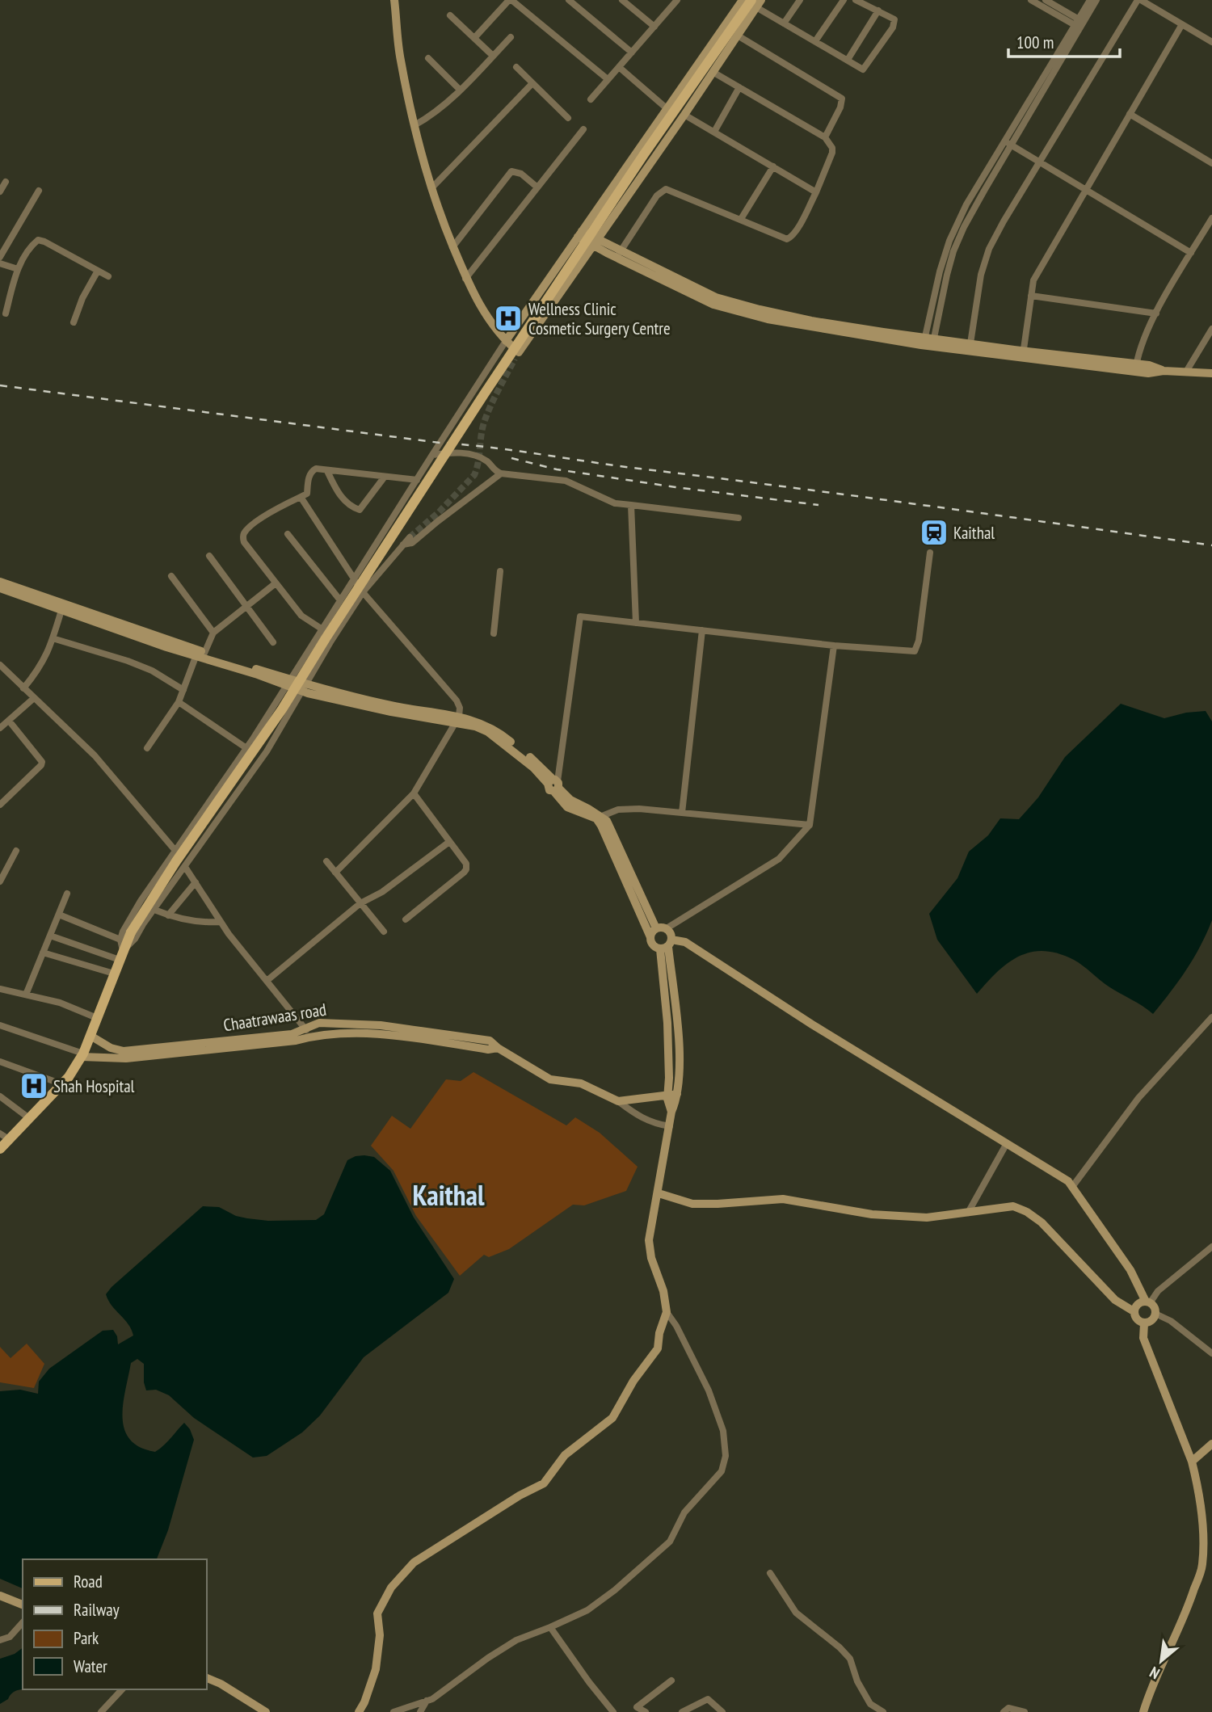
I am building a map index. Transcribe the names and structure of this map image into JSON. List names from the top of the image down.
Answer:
{
  "streets": {
    "street": ["Chaatrawaas road"]
  },
  "districts": ["Kaithal"],
  "places": {
    "hospital": ["Wellness Clinic Cosmetic Surgery Centre", "Shah Hospital"],
    "station": ["Kaithal"]
  },
  "legend": [
    "Road",
    "Railway",
    "Park",
    "Water"
  ],
  "scale_bar": "100 m",
  "north": "bottom left"
}
